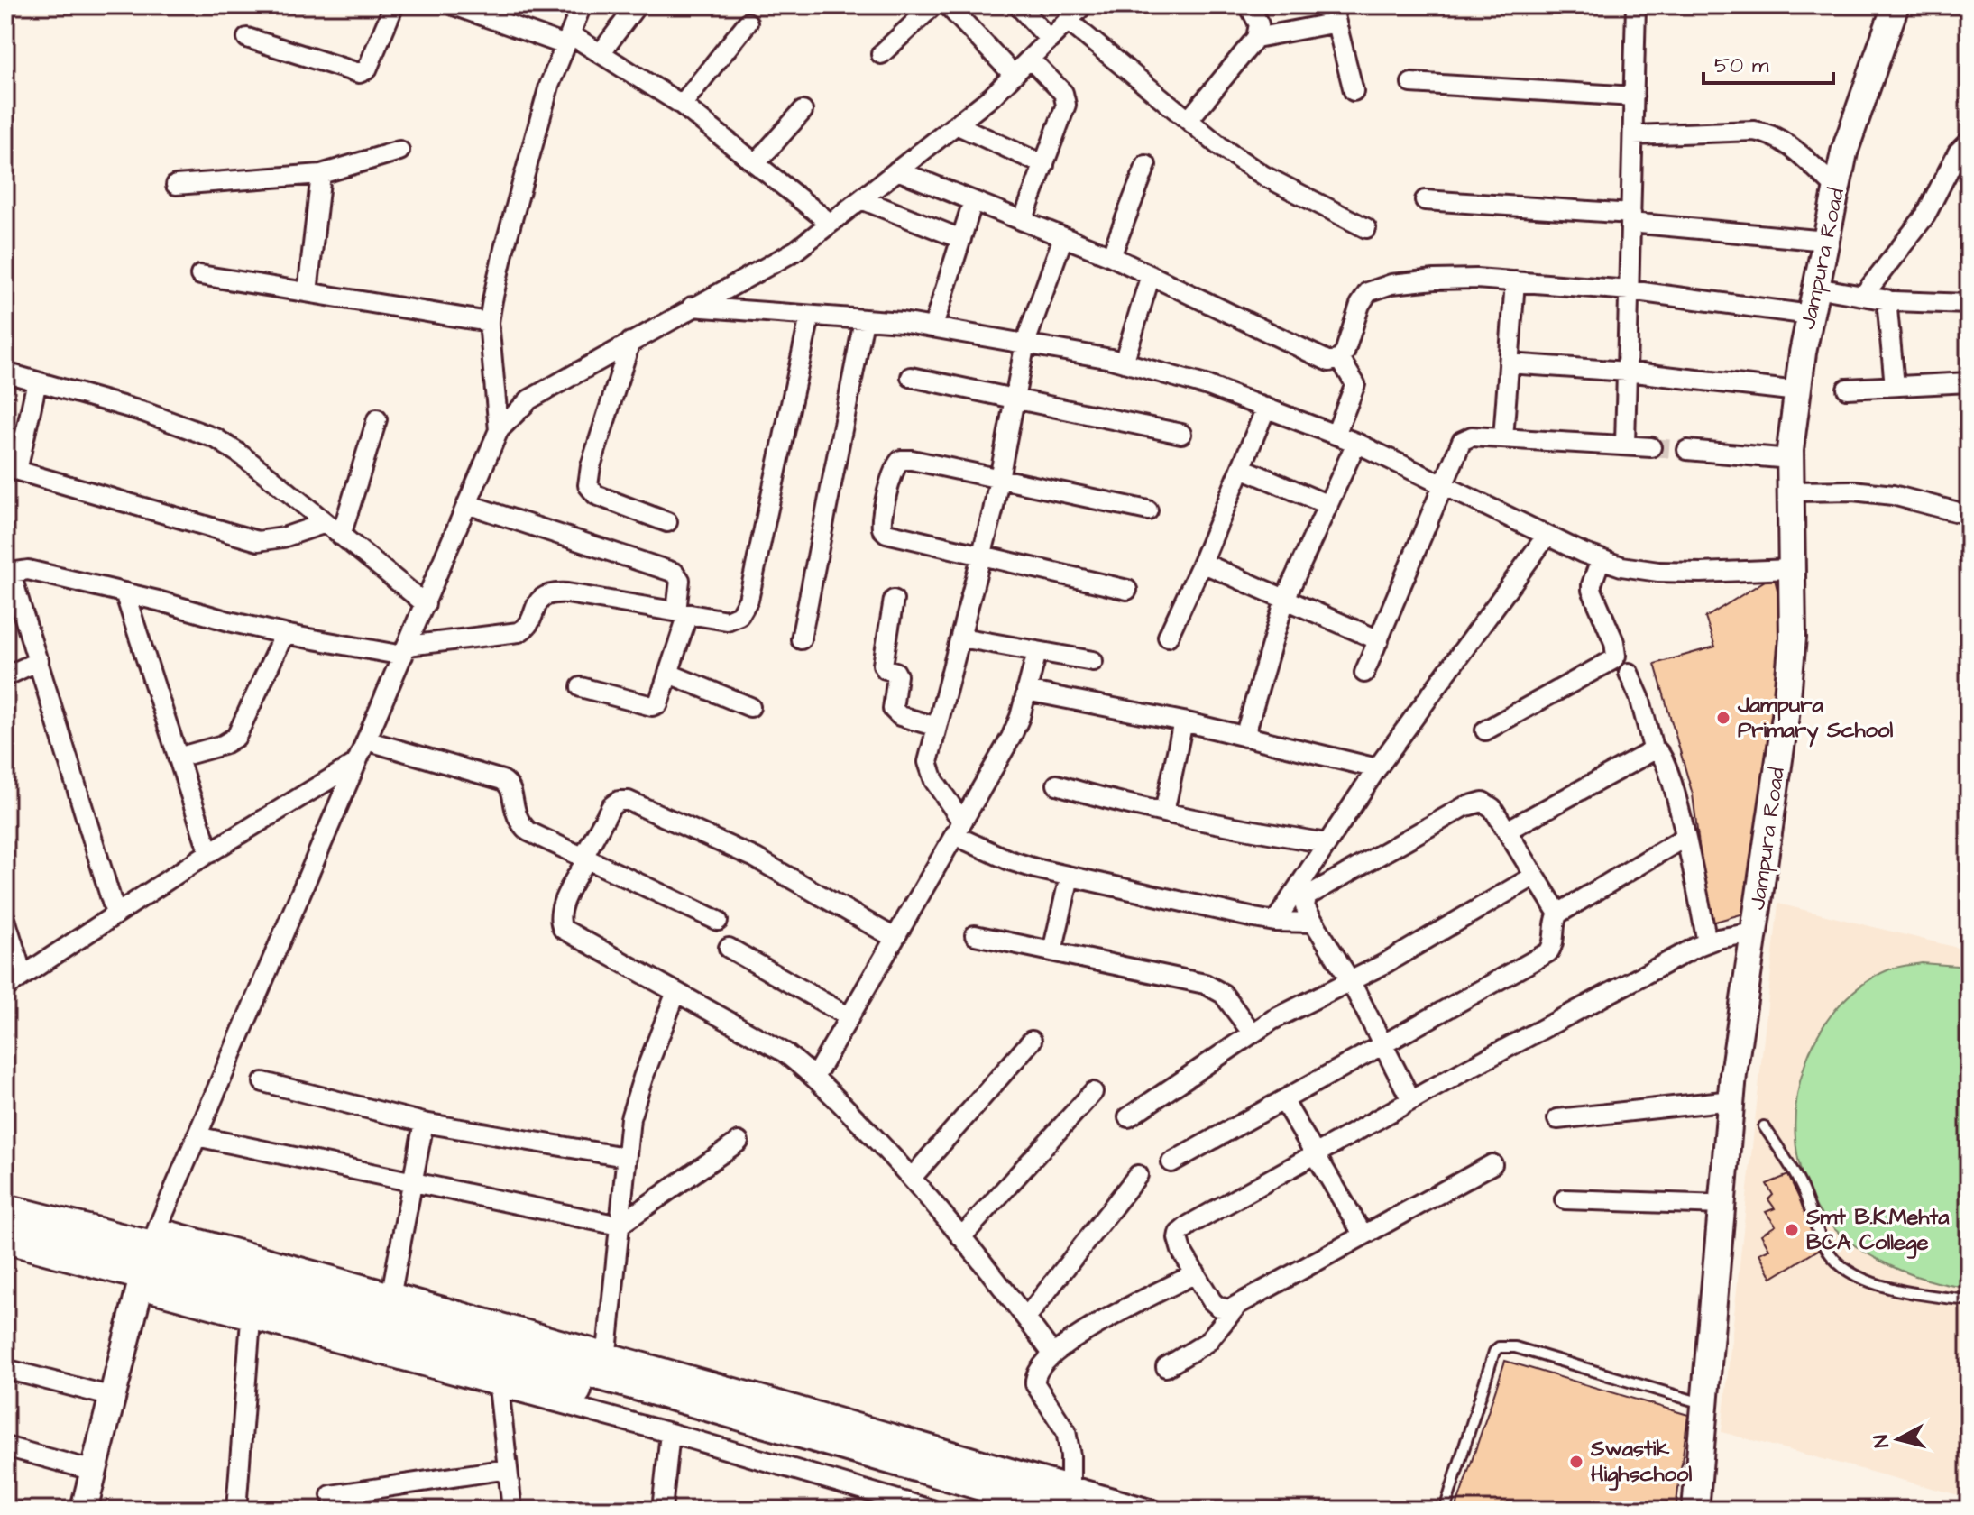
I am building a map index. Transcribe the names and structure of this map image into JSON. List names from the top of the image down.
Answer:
{
  "streets": {
    "street": ["Jampura Road"]
  },
  "places": ["Jampura Primary School", "Smt B.K.Mehta BCA College", "Swastik Highschool"],
  "scale_bar": "50 m",
  "north": "left"
}
